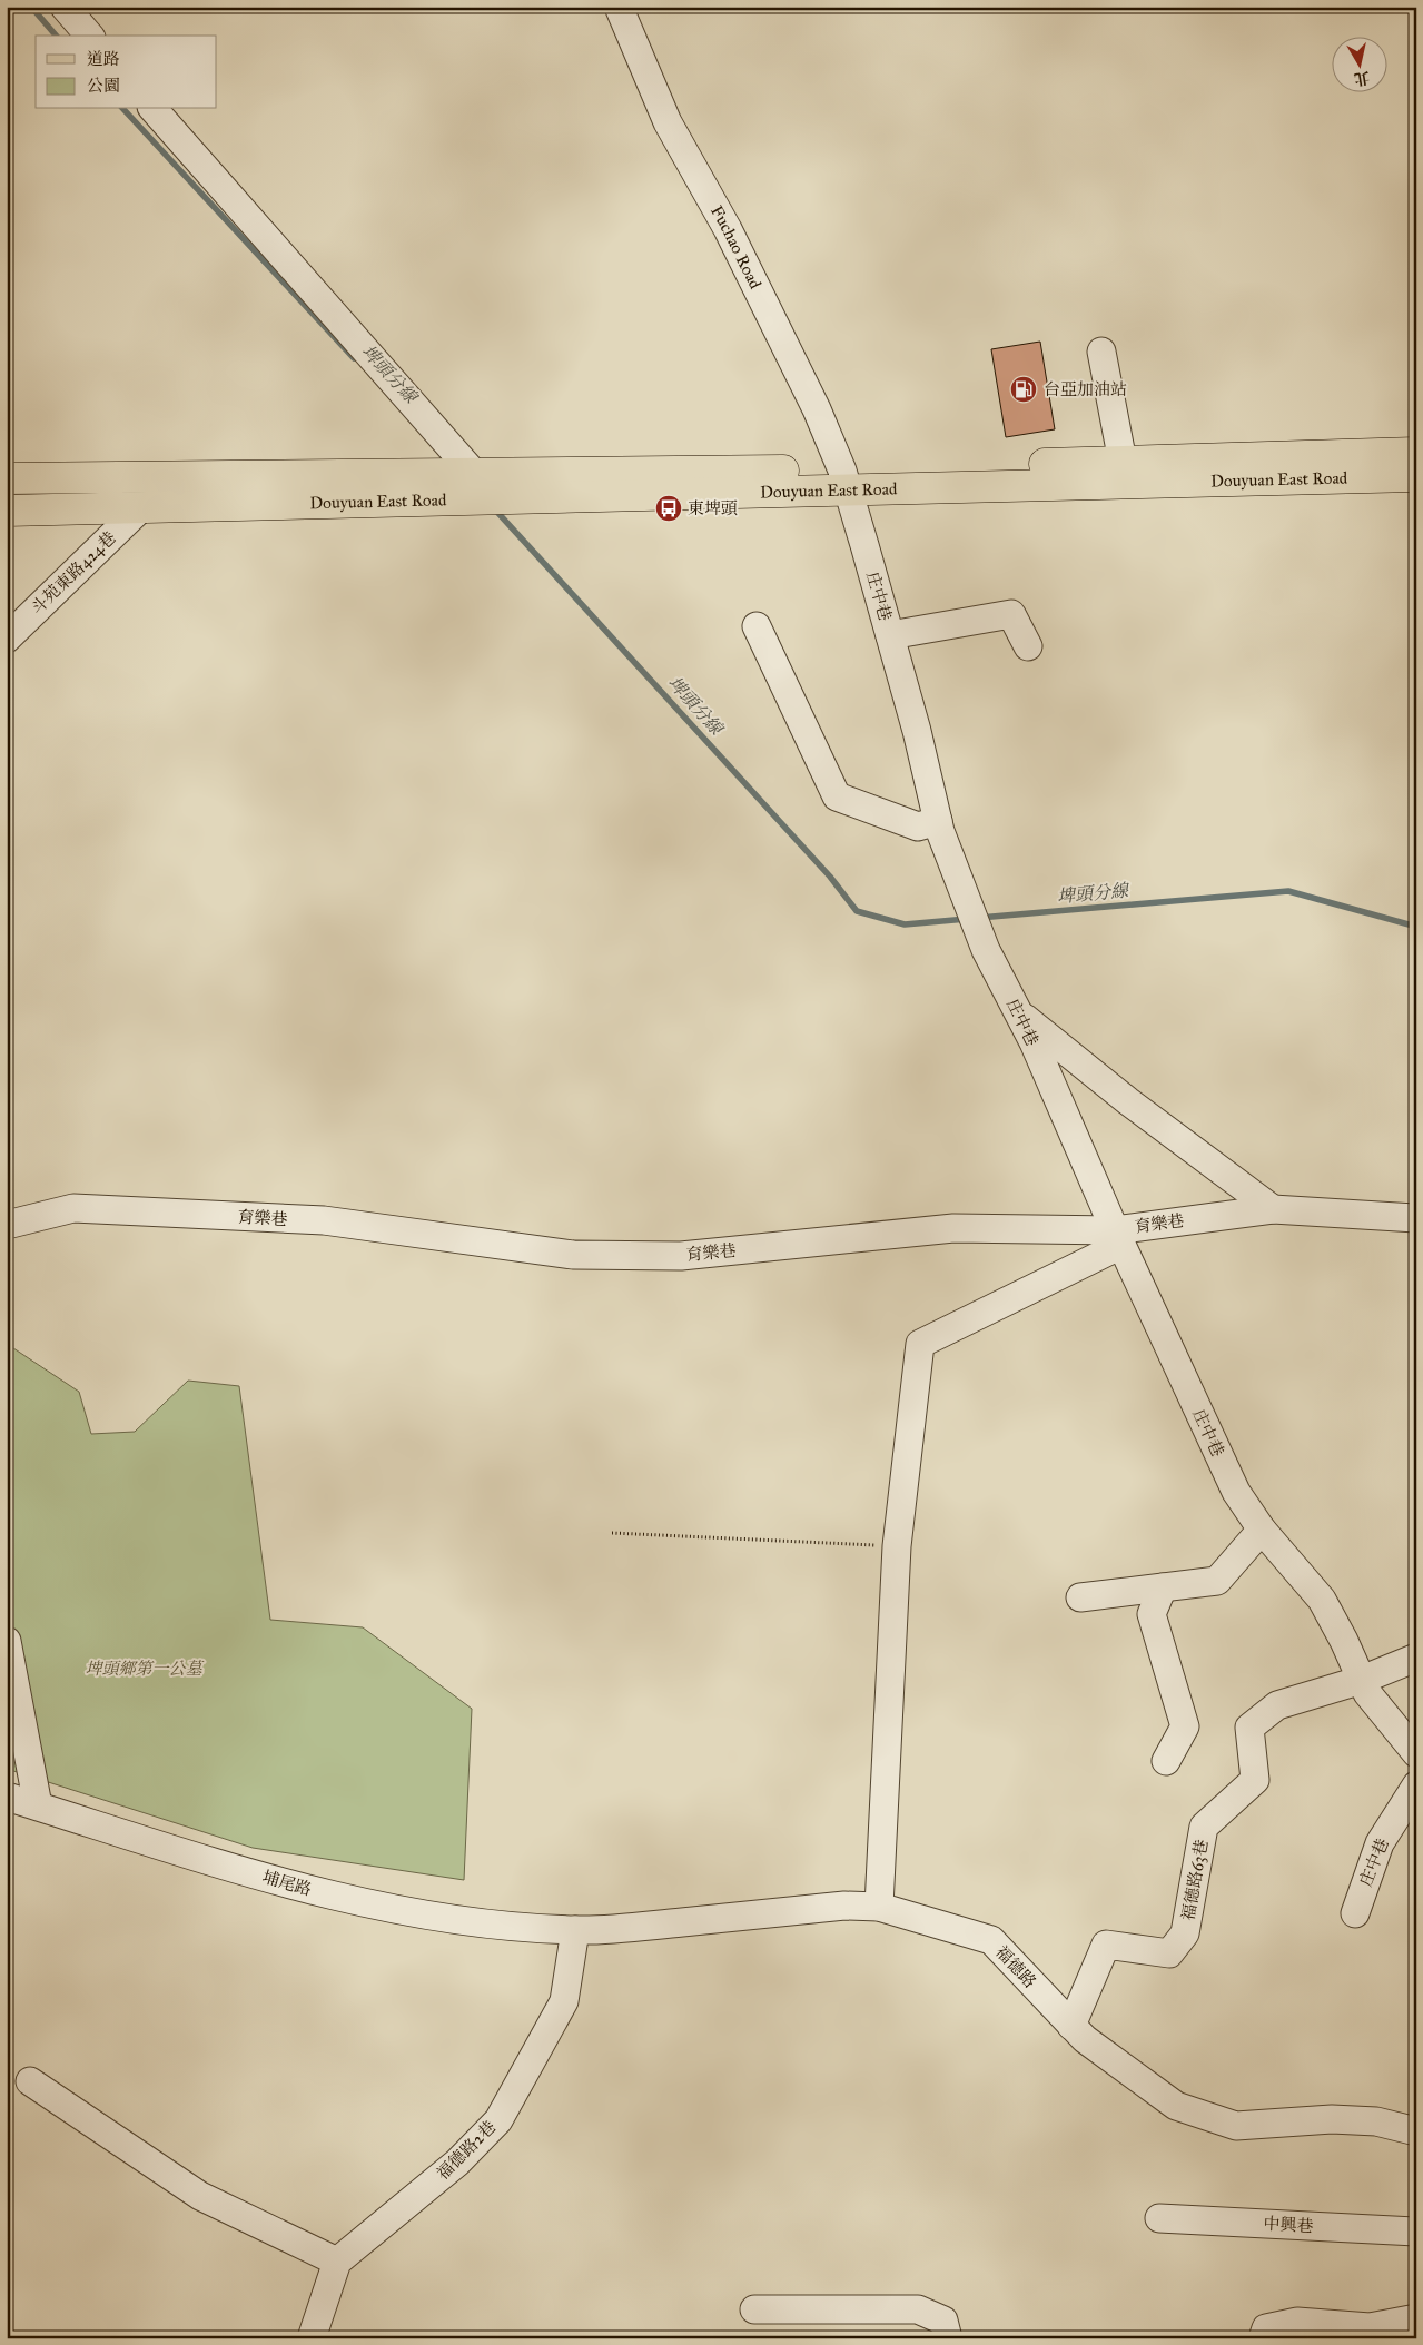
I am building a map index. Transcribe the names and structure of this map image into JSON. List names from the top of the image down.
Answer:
{
  "streets": {
    "main road": ["Douyuan East Road"],
    "street": [
      "Fuchao Road",
      "斗苑東路424巷",
      "庄中巷",
      "育樂巷",
      "福德路63巷",
      "埔尾路",
      "福德路",
      "福德路2巷",
      "中興巷"
    ]
  },
  "crossings": [
    ["Fuchao Road", "Douyuan East Road"],
    ["Fuchao Road", "庄中巷"],
    ["Douyuan East Road", "斗苑東路424巷"],
    ["Douyuan East Road", "庄中巷"],
    ["庄中巷", "育樂巷"],
    ["庄中巷", "福德路63巷"],
    ["福德路63巷", "福德路"],
    ["埔尾路", "福德路"],
    ["埔尾路", "福德路2巷"],
    ["福德路", "福德路2巷"]
  ],
  "water": ["埤頭分線"],
  "parks": ["埤頭鄉第一公墓"],
  "places": {
    "fuel station": ["台亞加油站"],
    "bus stop": ["東埤頭"]
  },
  "legend": ["道路", "公園"],
  "north": "bottom"
}
